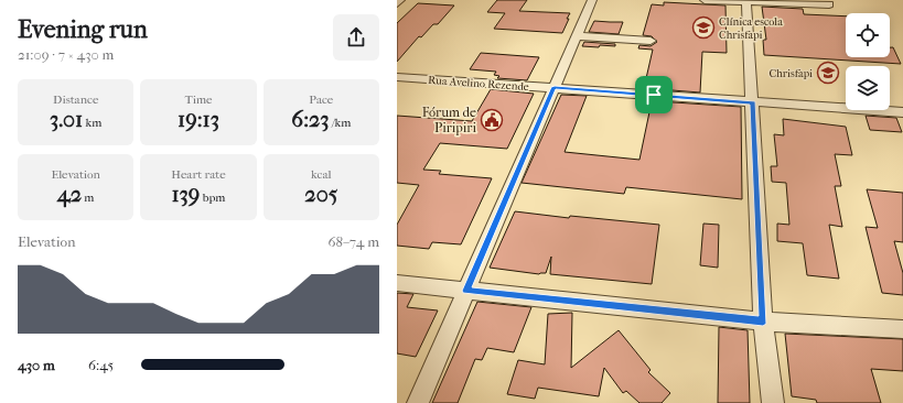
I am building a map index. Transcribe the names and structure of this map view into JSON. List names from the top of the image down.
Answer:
{
  "streets": {
    "street": ["Rua Avelino Rezende"]
  },
  "places": {
    "school or university": ["Clínica escola Chrisfapi", "Chrisfapi"],
    "public building": ["Fórum de Piripiri"]
  },
  "page": {
    "heading": ["Evening run", "21:09 · 7 × 430 m"],
    "stats": [
      ["Distance", "3.01 km"],
      ["Time", "19:13"],
      ["Pace", "6:23 /km"],
      ["Elevation", "42 m"],
      ["Heart rate", "139 bpm"],
      ["kcal", "205"]
    ],
    "chart": ["Elevation", "68–74 m"],
    "list": [
      {
        "name": "430 m",
        "note": "6:45"
      }
    ]
  }
}
